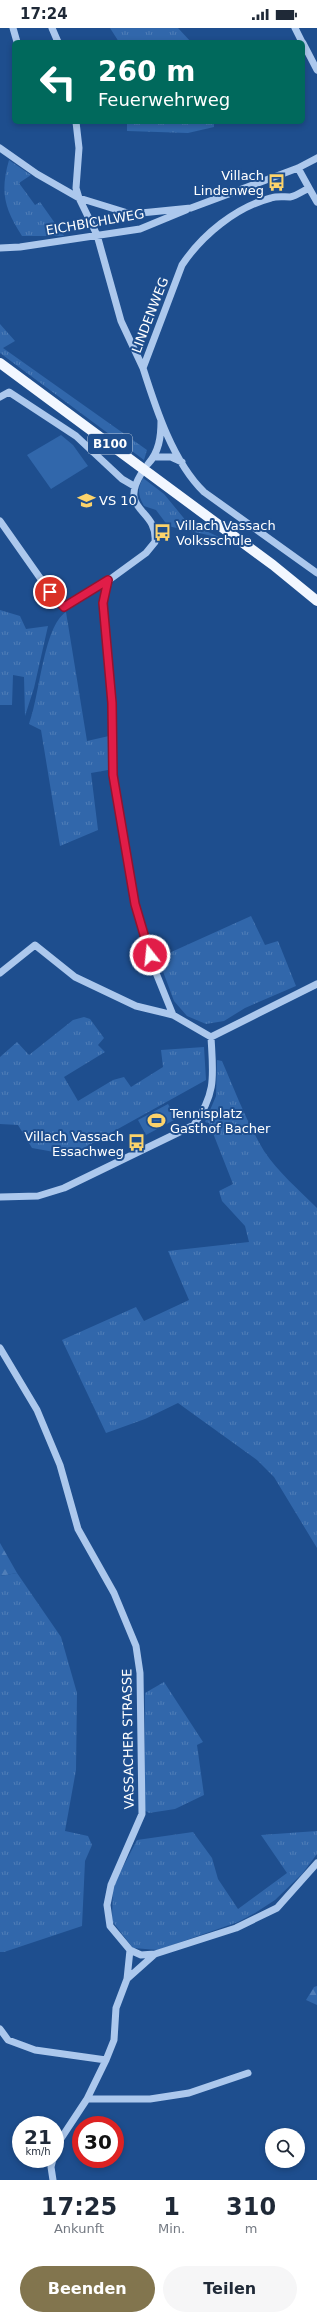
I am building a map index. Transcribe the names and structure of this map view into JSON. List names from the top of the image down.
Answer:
{
  "streets": {
    "main road": ["B100"],
    "street": ["EICHBICHLWEG", "LINDENWEG", "VASSACHER STRASSE"]
  },
  "places": {
    "bus stop": ["Villach Lindenweg", "Villach Vassach Volksschule", "Villach Vassach Essachweg"],
    "school or university": ["VS 10"],
    "sports": ["Tennisplatz Gasthof Bacher"]
  },
  "page": {
    "status": "17:24",
    "turn": ["260 m", "Feuerwehrweg"],
    "speed": "21 km/h",
    "limit": "30",
    "eta": [
      "17:25",
      "Ankunft",
      "1",
      "Min.",
      "310",
      "m"
    ],
    "buttons": ["Beenden", "Teilen"]
  }
}
